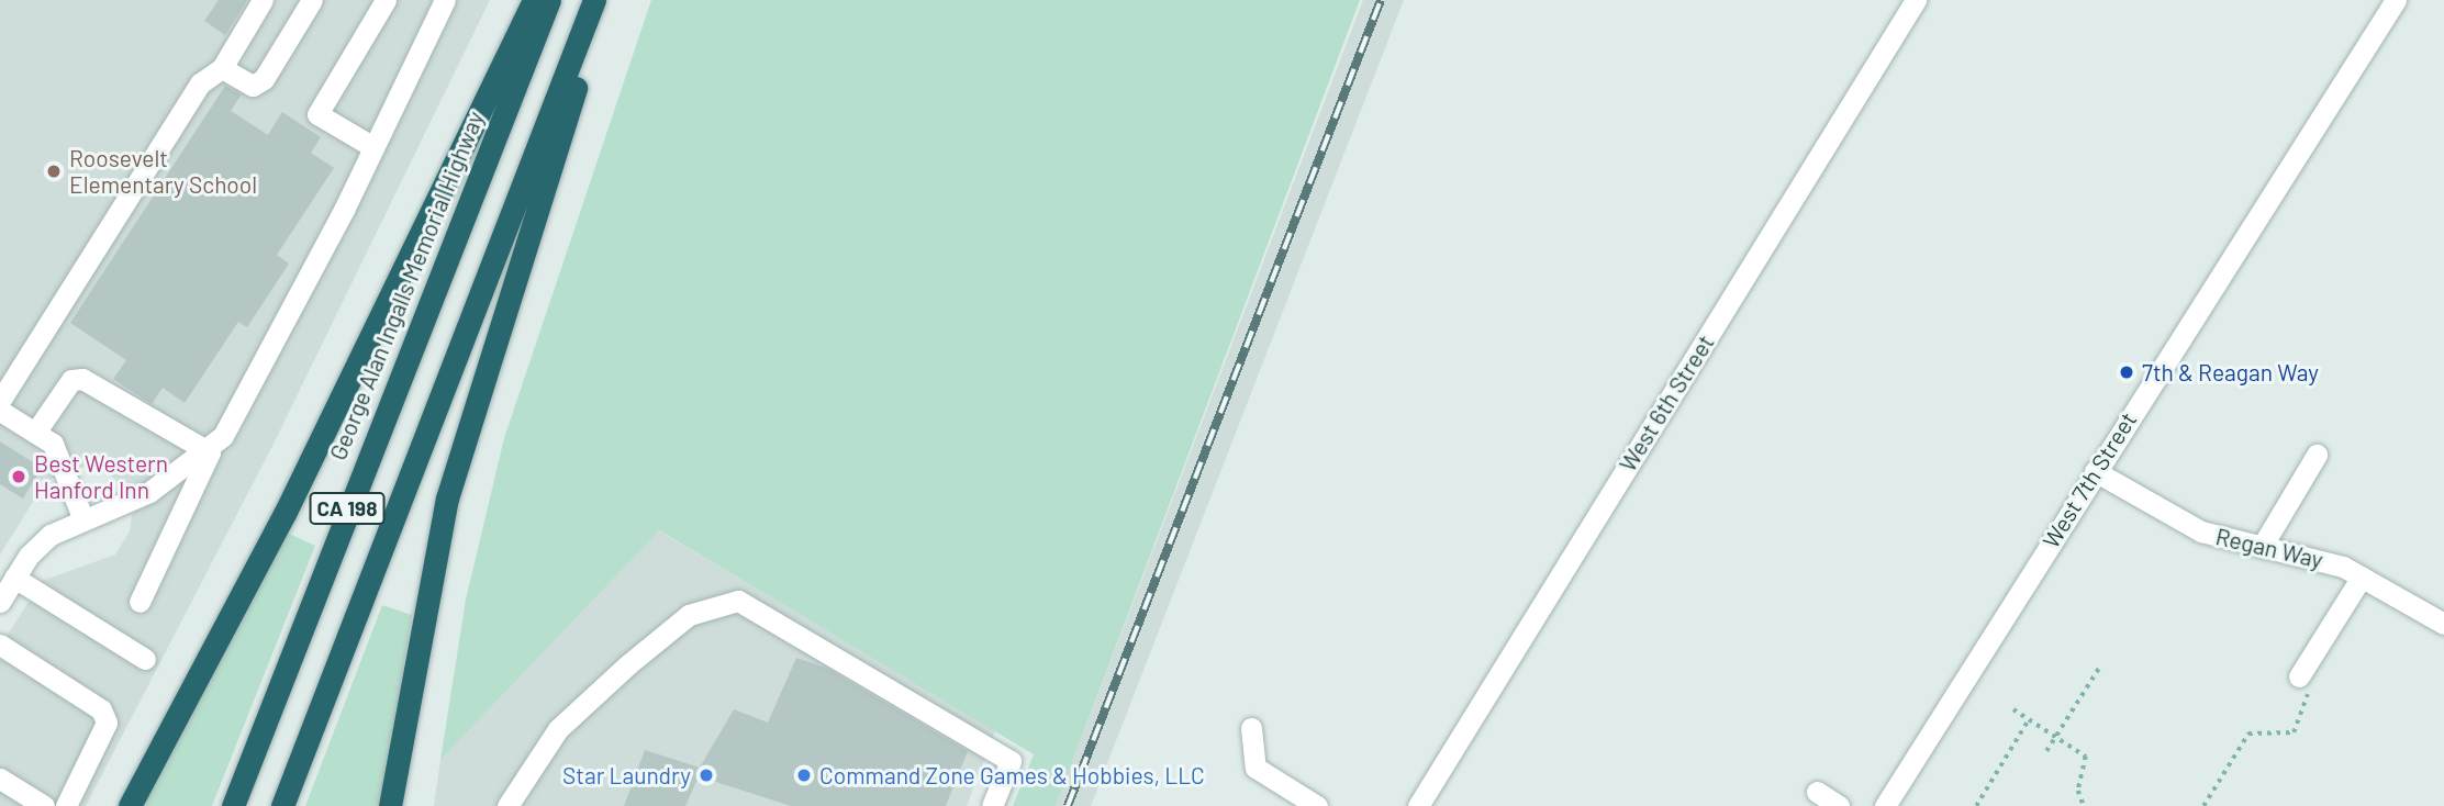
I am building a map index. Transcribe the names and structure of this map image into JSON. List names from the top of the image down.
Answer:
{
  "streets": {
    "highway": ["George Alan Ingalls Memorial Highway", "CA 198"],
    "street": ["West 6th Street", "West 7th Street", "Regan Way"]
  },
  "crossings": [
    ["West 7th Street", "Regan Way"]
  ],
  "places": [
    "Roosevelt Elementary School",
    "7th & Reagan Way",
    "Best Western Hanford Inn",
    "Star Laundry",
    "Command Zone Games & Hobbies, LLC"
  ]
}
